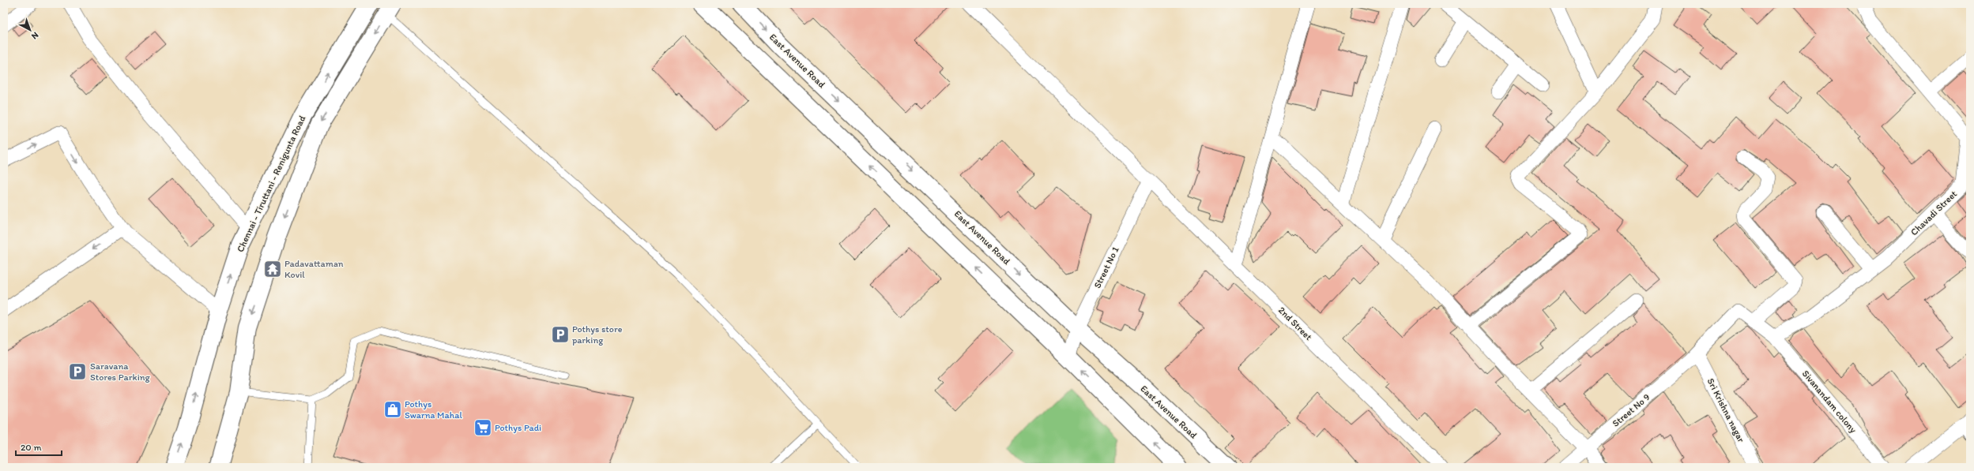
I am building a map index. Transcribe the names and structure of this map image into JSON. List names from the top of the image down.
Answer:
{
  "streets": {
    "main road": ["East Avenue Road", "Chennai - Tiruttani - Renigunta Road"],
    "street": [
      "Chavadi Street",
      "Street No 1",
      "2nd Street",
      "Sivanandam colony",
      "Street No 9",
      "Sri Krishna nagar"
    ]
  },
  "crossings": [
    ["East Avenue Road", "Street No 1"],
    ["Chavadi Street", "Sivanandam colony"],
    ["Street No 1", "2nd Street"],
    ["Sivanandam colony", "Street No 9"],
    ["Street No 9", "Sri Krishna nagar"]
  ],
  "places": {
    "temple": ["Padavattaman Kovil"],
    "parking": ["Pothys store parking", "Saravana Stores Parking"],
    "shop": ["Pothys Swarna Mahal"],
    "supermarket": ["Pothys Padi"]
  },
  "scale_bar": "20 m",
  "north": "bottom right"
}
